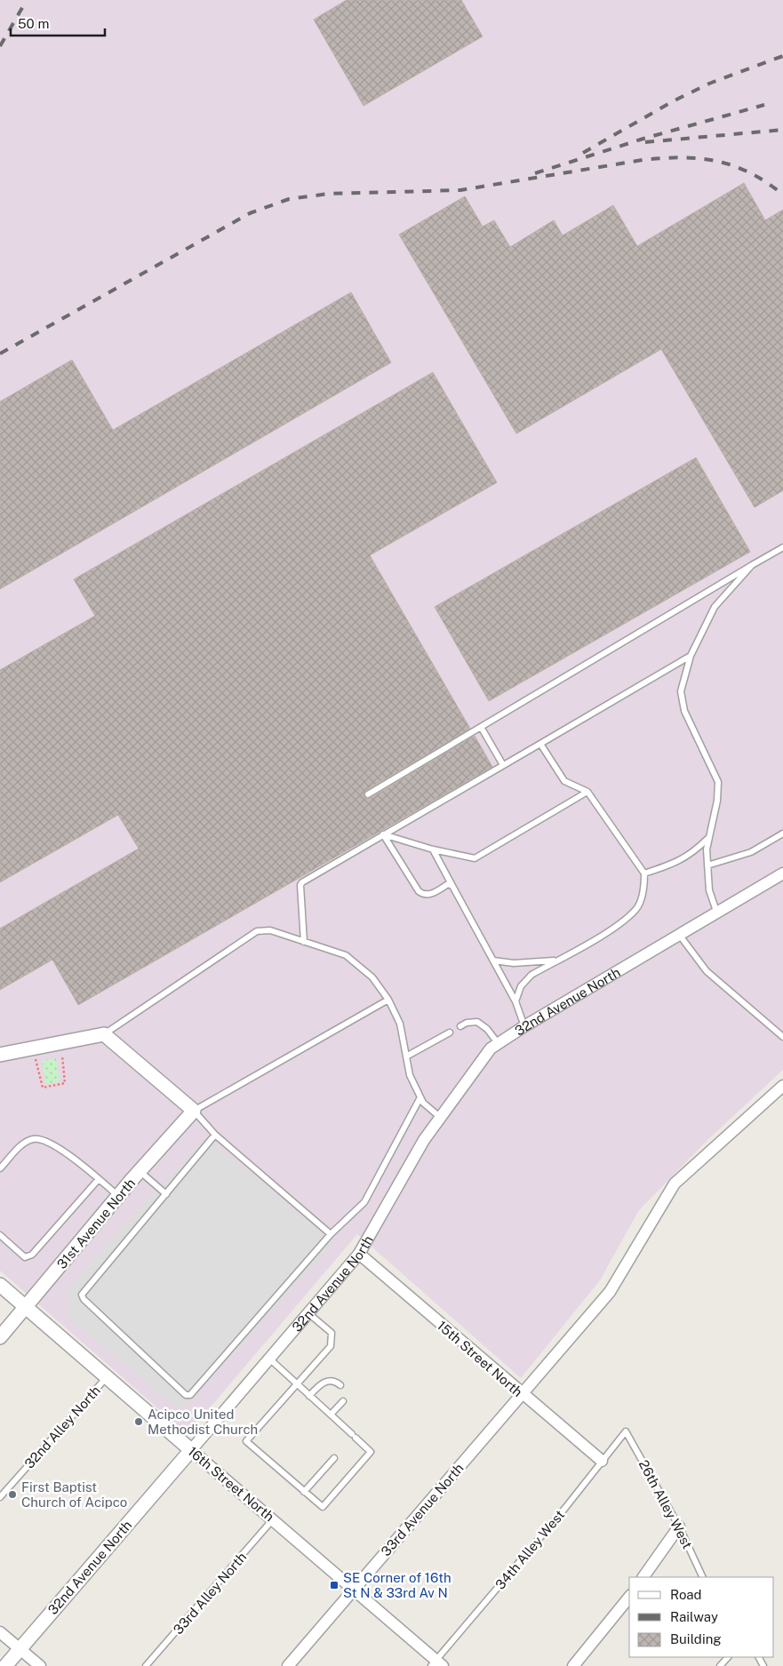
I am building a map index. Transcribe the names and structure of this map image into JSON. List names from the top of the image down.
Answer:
{
  "streets": {
    "street": [
      "32nd Avenue North",
      "31st Avenue North",
      "15th Street North",
      "16th Street North",
      "33rd Avenue North"
    ],
    "lane": [
      "32nd Alley North",
      "26th Alley West",
      "34th Alley West",
      "33rd Alley North"
    ]
  },
  "crossings": [
    ["32nd Avenue North", "15th Street North"],
    ["32nd Avenue North", "16th Street North"],
    ["31st Avenue North", "16th Street North"],
    ["15th Street North", "33rd Avenue North"],
    ["15th Street North", "34th Alley West"],
    ["32nd Alley North", "16th Street North"],
    ["16th Street North", "33rd Avenue North"],
    ["16th Street North", "34th Alley West"],
    ["16th Street North", "33rd Alley North"],
    ["26th Alley West", "34th Alley West"]
  ],
  "places": {
    "other": ["Acipco United Methodist Church", "First Baptist Church of Acipco"],
    "transit": ["SE Corner of 16th St N & 33rd Av N"]
  },
  "legend": ["Road", "Railway", "Building"],
  "scale_bar": "50 m"
}
